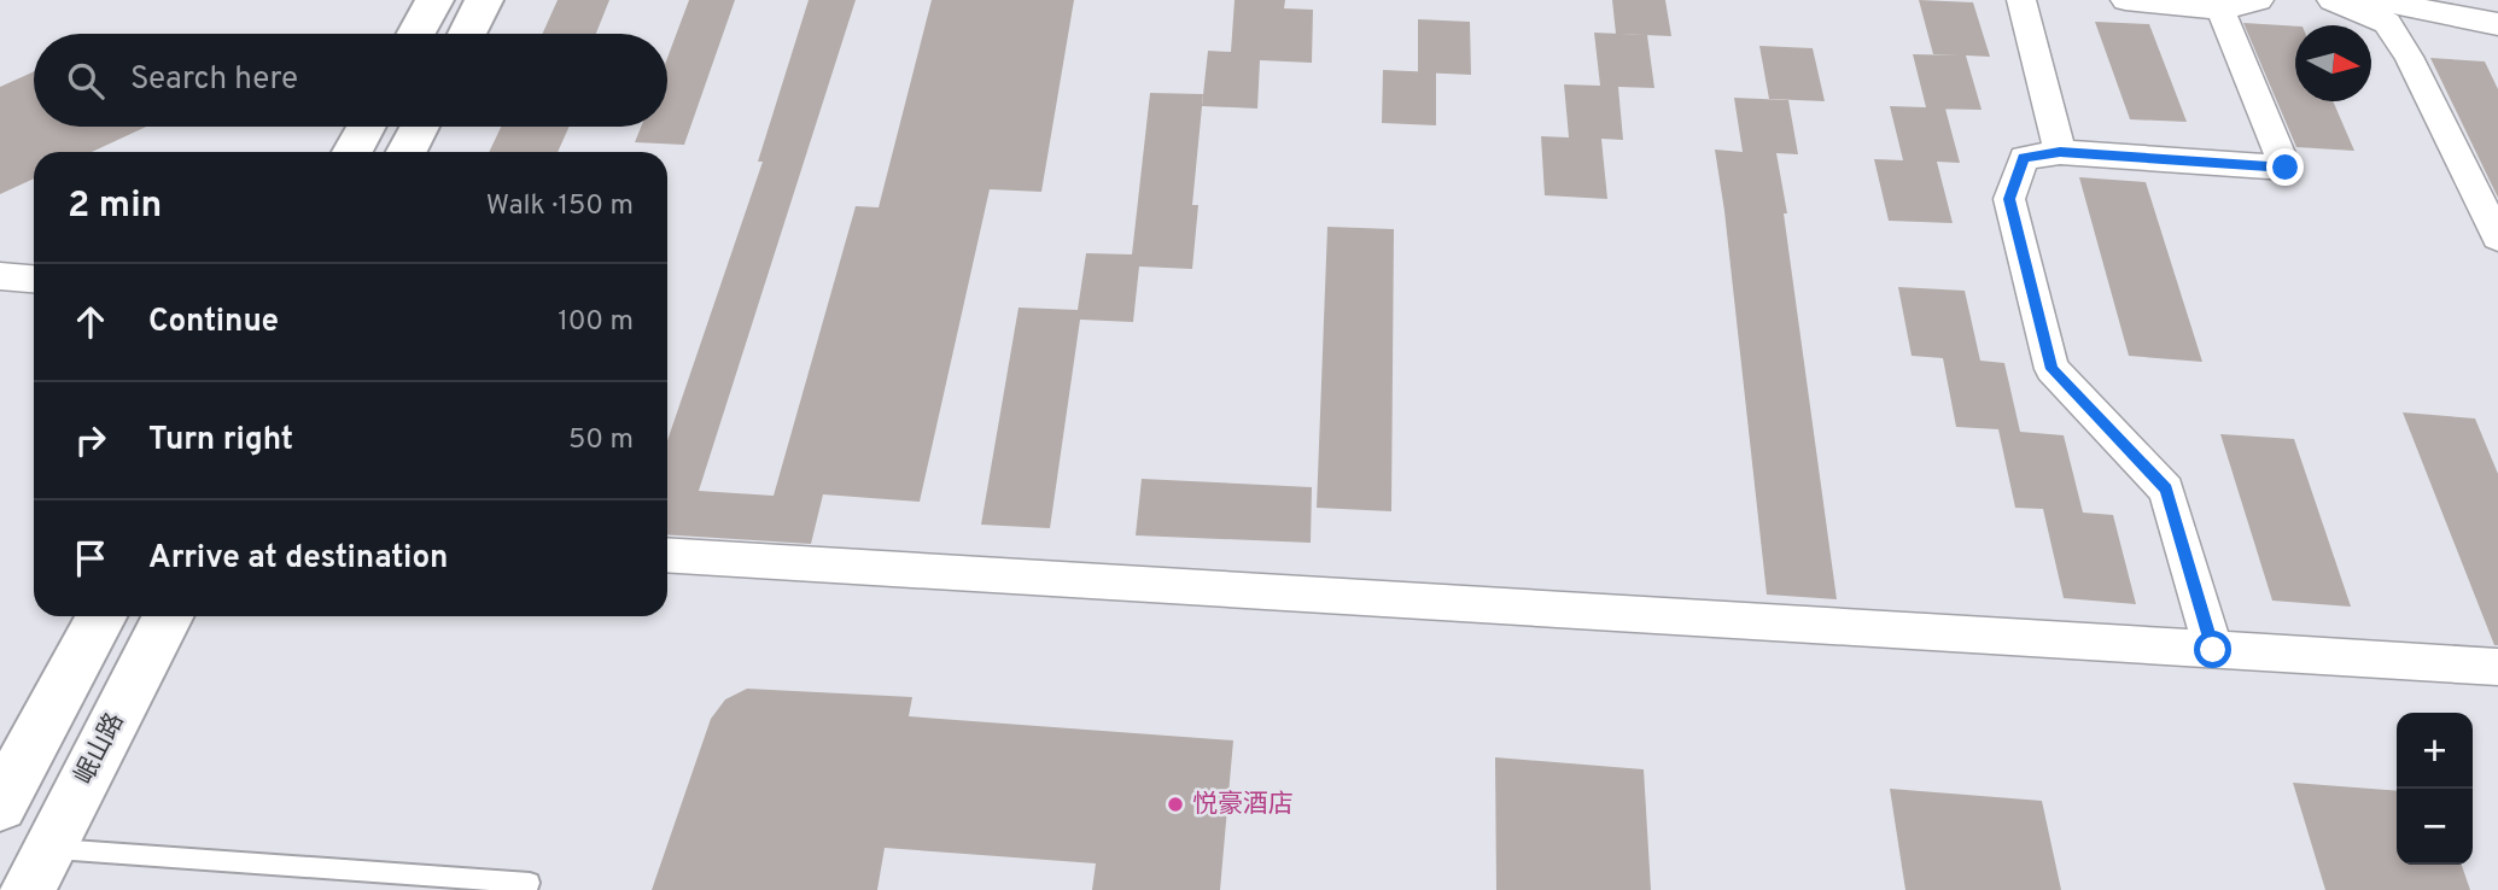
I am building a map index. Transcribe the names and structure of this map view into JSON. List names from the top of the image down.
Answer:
{
  "streets": {
    "main road": ["岷山路"]
  },
  "places": ["悦豪酒店"],
  "north": "right",
  "page": {
    "search": "Search here",
    "heading": ["2 min", "Walk · 150 m"],
    "list": [
      ["Continue", "100 m"],
      ["Turn right", "50 m"],
      "Arrive at destination"
    ],
    "map_buttons": ["+", "−"]
  }
}
